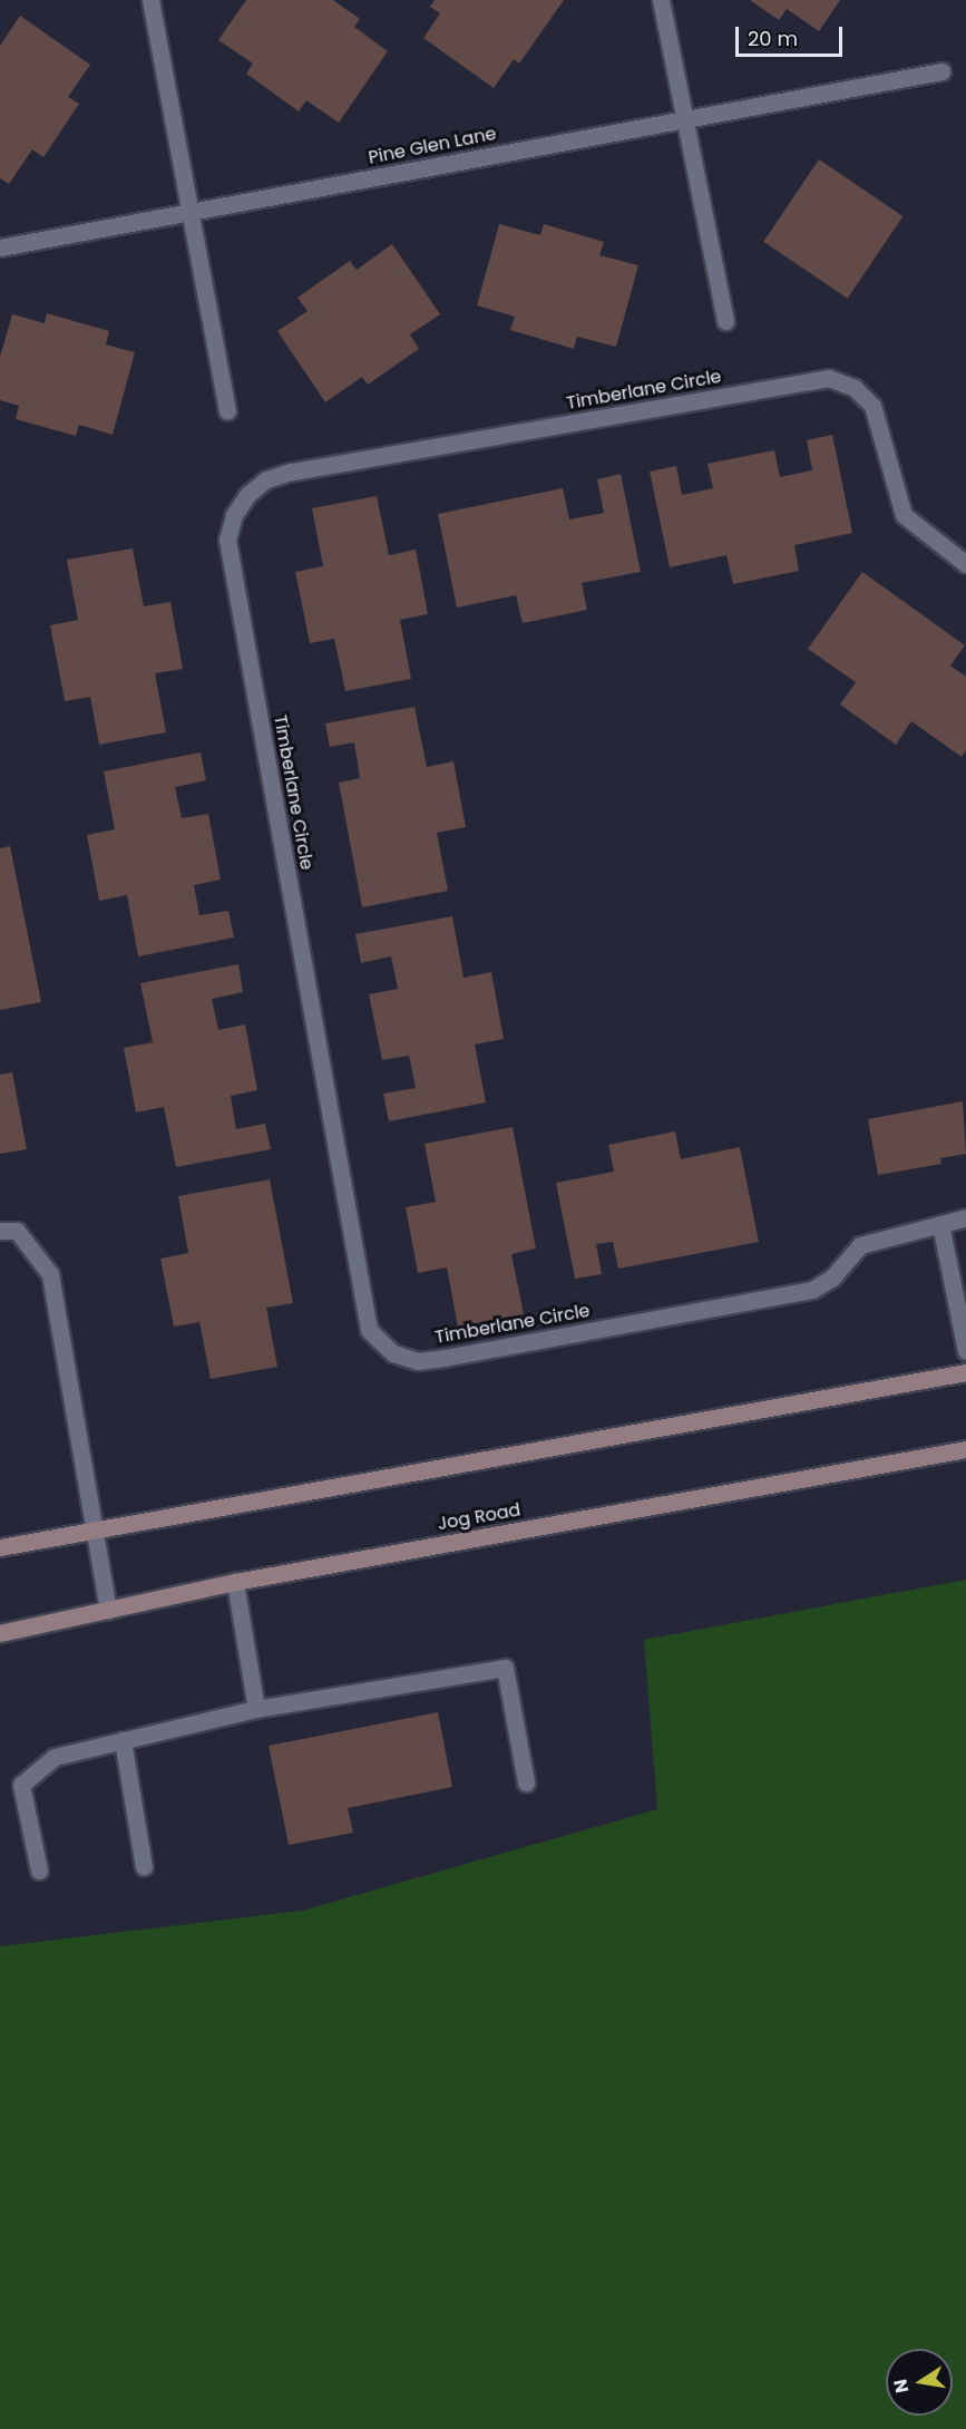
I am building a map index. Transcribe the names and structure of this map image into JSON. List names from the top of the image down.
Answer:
{
  "streets": {
    "main road": ["Jog Road"],
    "street": ["Pine Glen Lane", "Timberlane Circle"]
  },
  "scale_bar": "20 m",
  "north": "left"
}
